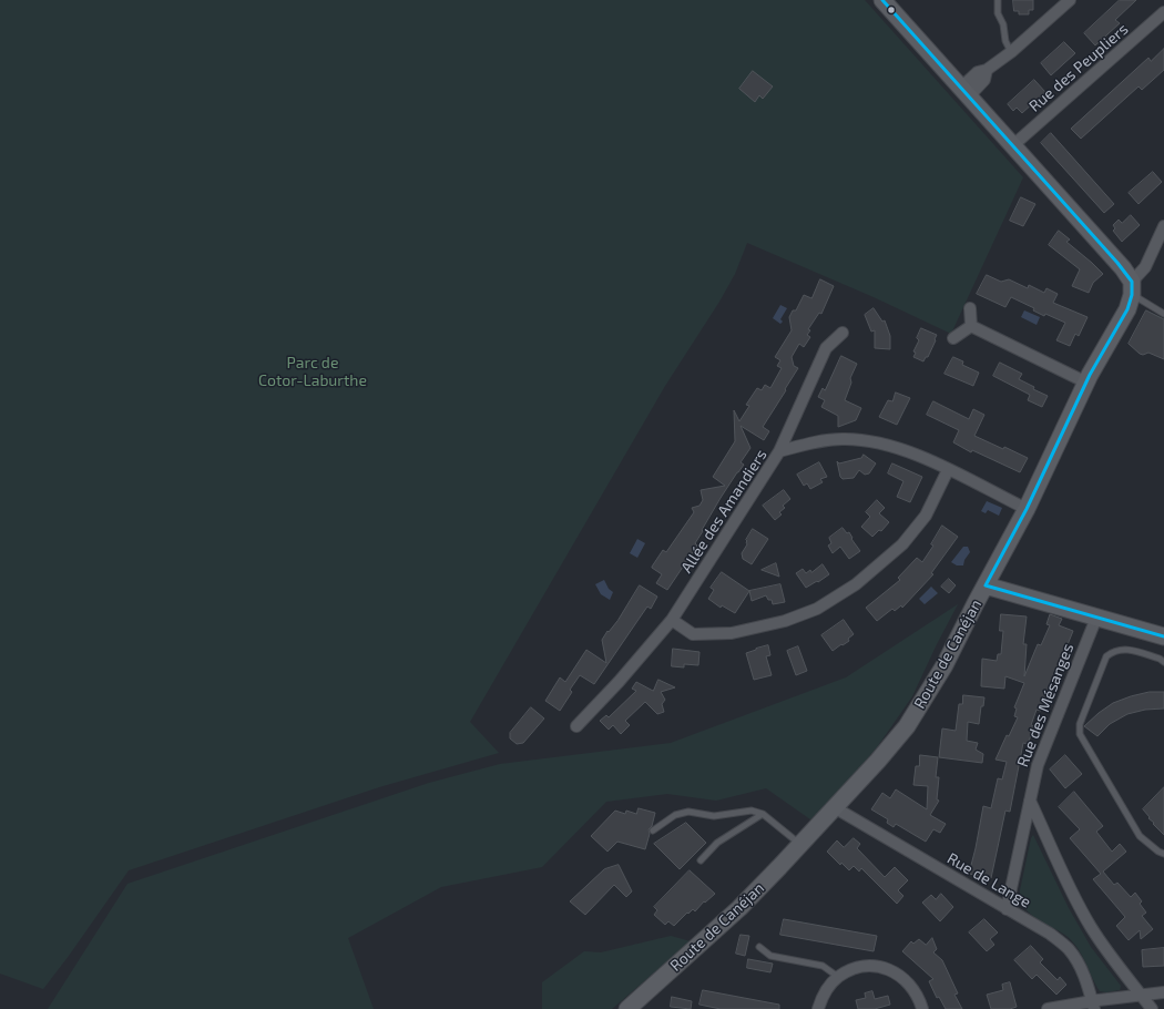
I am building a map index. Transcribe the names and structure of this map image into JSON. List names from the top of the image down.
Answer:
{
  "streets": {
    "street": [
      "Rue des Peupliers",
      "Allée des Amandiers",
      "Route de Canéjan",
      "Rue des Mésanges",
      "Rue de Lange"
    ]
  },
  "crossings": [
    ["Allée des Amandiers", "Route de Canéjan"],
    ["Route de Canéjan", "Rue de Lange"],
    ["Rue des Mésanges", "Rue de Lange"]
  ],
  "parks": ["Parc de Cotor-Laburthe"]
}
